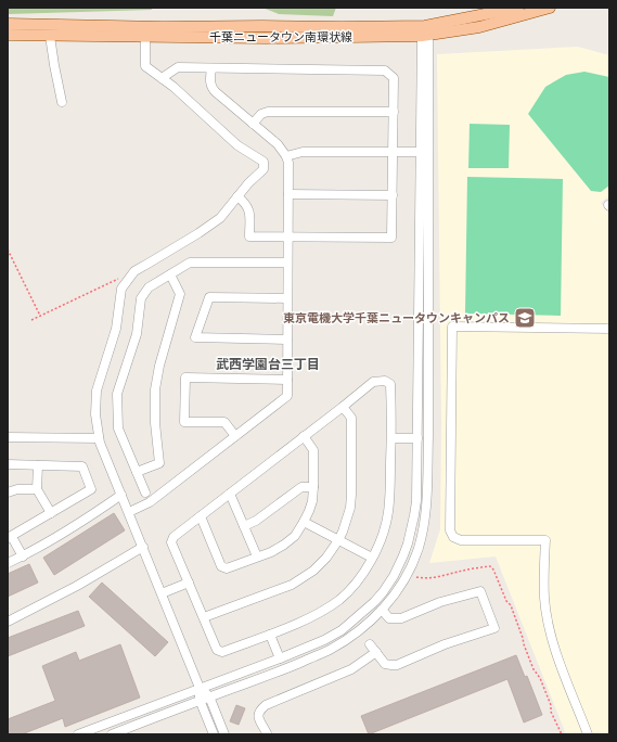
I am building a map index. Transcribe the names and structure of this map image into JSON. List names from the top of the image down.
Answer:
{
  "streets": {
    "main road": ["千葉ニュータウン南環状線"]
  },
  "districts": ["武西学園台三丁目"],
  "places": {
    "school or university": ["東京電機大学千葉ニュータウンキャンパス"]
  }
}
